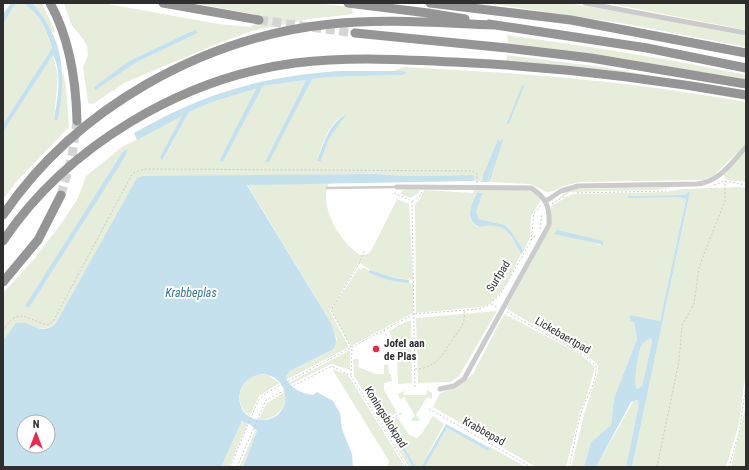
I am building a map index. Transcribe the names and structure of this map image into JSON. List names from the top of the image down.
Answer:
{
  "streets": {
    "street": ["Surfpad"],
    "path": ["Lickebaertpad", "Koningsblokpad", "Krabbepad"]
  },
  "crossings": [
    ["Surfpad", "Lickebaertpad"]
  ],
  "water": ["Krabbeplas"],
  "places": ["Jofel aan de Plas"],
  "north": "top"
}
